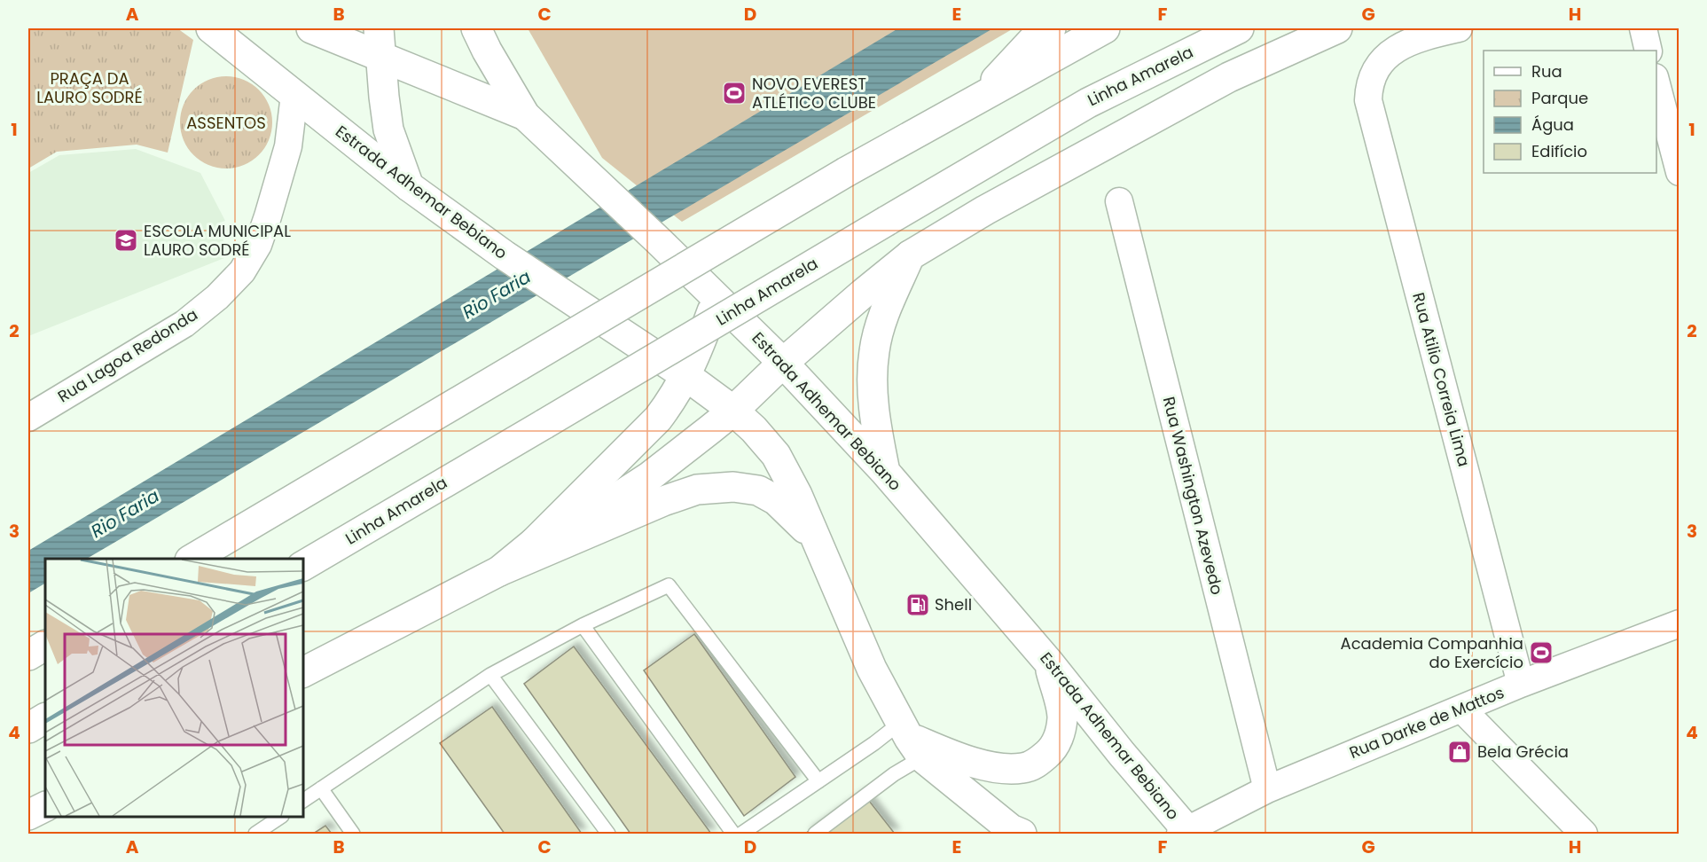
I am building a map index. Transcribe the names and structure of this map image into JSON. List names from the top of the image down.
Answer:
{
  "streets": {
    "main road": ["Linha Amarela", "Estrada Adhemar Bebiano"],
    "street": [
      "Rua Lagoa Redonda",
      "Rua Atilio Correia Lima",
      "Rua Washington Azevedo",
      "Rua Darke de Mattos"
    ]
  },
  "crossings": [
    ["Estrada Adhemar Bebiano", "Rua Lagoa Redonda"],
    ["Estrada Adhemar Bebiano", "Rua Darke de Mattos"],
    ["Rua Atilio Correia Lima", "Rua Darke de Mattos"],
    ["Rua Washington Azevedo", "Rua Darke de Mattos"]
  ],
  "water": ["Rio Faria"],
  "parks": ["PRAÇA DA LAURO SODRÉ", "ASSENTOS"],
  "places": {
    "sports": ["NOVO EVEREST ATLÉTICO CLUBE", "Academia Companhia do Exercício"],
    "school or university": ["ESCOLA MUNICIPAL LAURO SODRÉ"],
    "fuel station": ["Shell"],
    "shop": ["Bela Grécia"]
  },
  "legend": [
    "Rua",
    "Parque",
    "Água",
    "Edifício"
  ],
  "grid": {
    "columns": [
      "A",
      "B",
      "C",
      "D",
      "E",
      "F",
      "G",
      "H"
    ],
    "rows": [
      "1",
      "2",
      "3",
      "4"
    ]
  }
}
